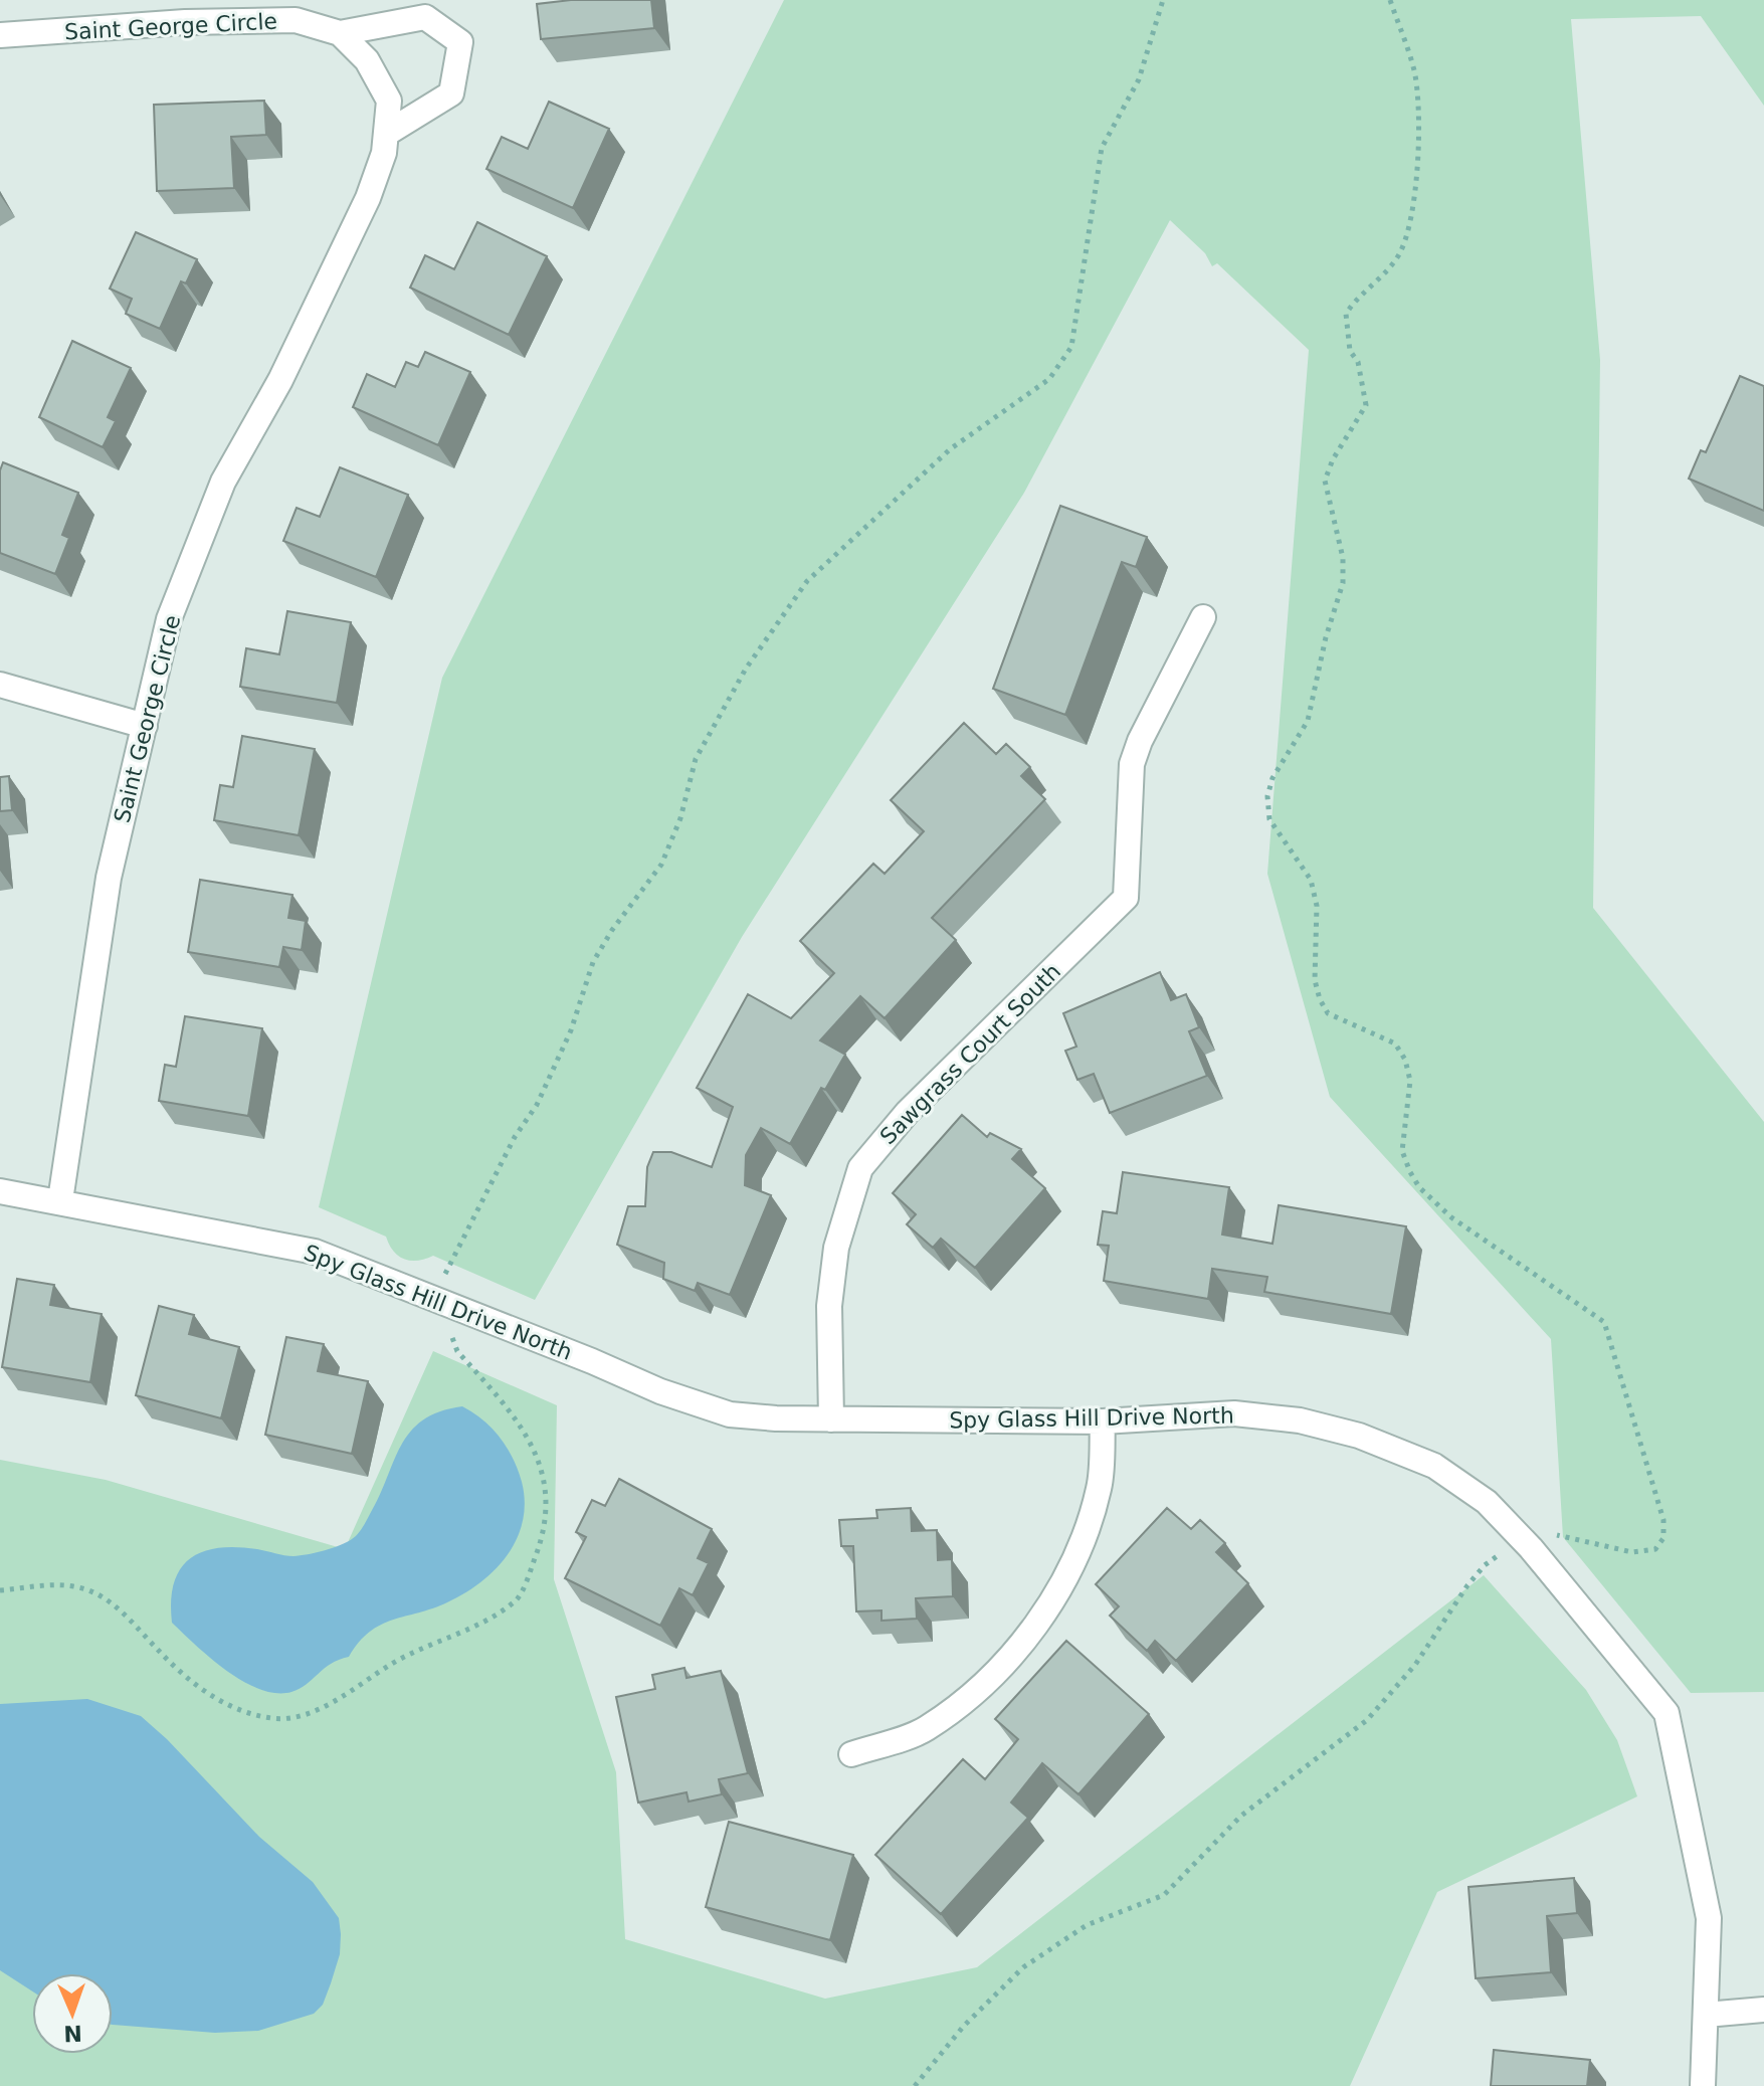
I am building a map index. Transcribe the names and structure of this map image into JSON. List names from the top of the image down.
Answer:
{
  "streets": {
    "street": ["Saint George Circle", "Sawgrass Court South", "Spy Glass Hill Drive North"]
  },
  "crossings": [
    ["Saint George Circle", "Spy Glass Hill Drive North"],
    ["Sawgrass Court South", "Spy Glass Hill Drive North"]
  ],
  "north": "bottom"
}
